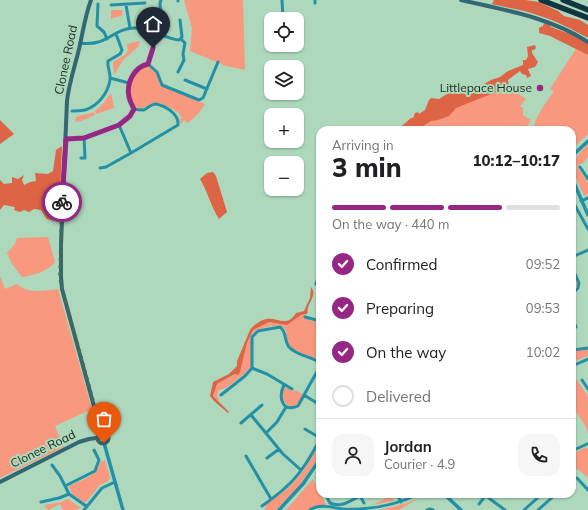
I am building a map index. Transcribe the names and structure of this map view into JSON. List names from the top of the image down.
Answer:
{
  "streets": {
    "main road": ["Clonee Road"]
  },
  "places": ["Littlepace House"],
  "page": {
    "map_buttons": ["+", "−"],
    "heading": ["3 min", "Arriving in", "10:12–10:17"],
    "panel": ["Jordan", "Courier · 4.9"],
    "bar": "On the way · 440 m",
    "list": [
      ["Confirmed", "09:52"],
      ["Preparing", "09:53"],
      ["On the way", "10:02"],
      "Delivered"
    ]
  }
}
